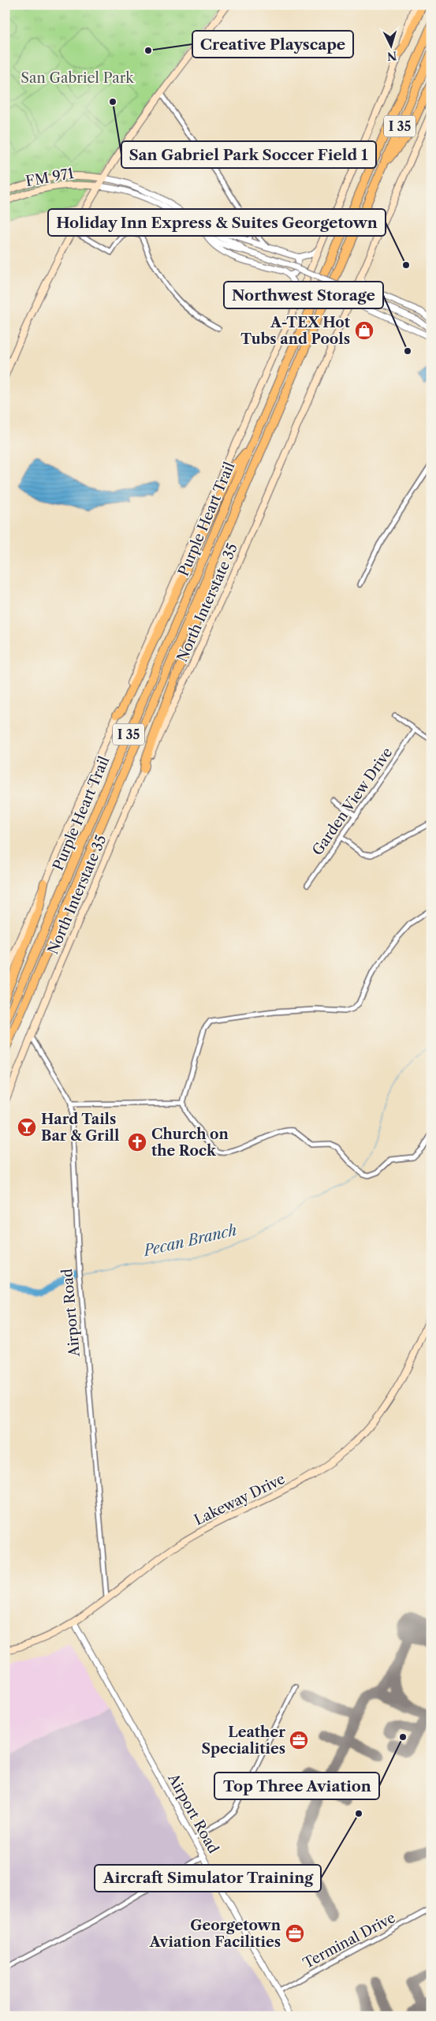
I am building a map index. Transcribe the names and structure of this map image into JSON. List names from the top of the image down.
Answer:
{
  "streets": {
    "highway": ["I 35", "Purple Heart Trail"],
    "main road": ["FM 971", "North Interstate 35", "Lakeway Drive"],
    "street": ["Garden View Drive", "Airport Road", "Terminal Drive"]
  },
  "crossings": [
    ["North Interstate 35", "Airport Road"],
    ["Airport Road", "Lakeway Drive"],
    ["Airport Road", "Terminal Drive"]
  ],
  "water": ["Pecan Branch"],
  "parks": ["San Gabriel Park"],
  "places": {
    "other": [
      "Creative Playscape",
      "San Gabriel Park Soccer Field 1",
      "Holiday Inn Express & Suites Georgetown",
      "Northwest Storage",
      "Top Three Aviation",
      "Aircraft Simulator Training"
    ],
    "shop": ["A-TEX Hot Tubs and Pools"],
    "bar": ["Hard Tails Bar & Grill"],
    "church": ["Church on the Rock"],
    "office": ["Leather Specialities", "Georgetown Aviation Facilities"]
  },
  "north": "bottom"
}
